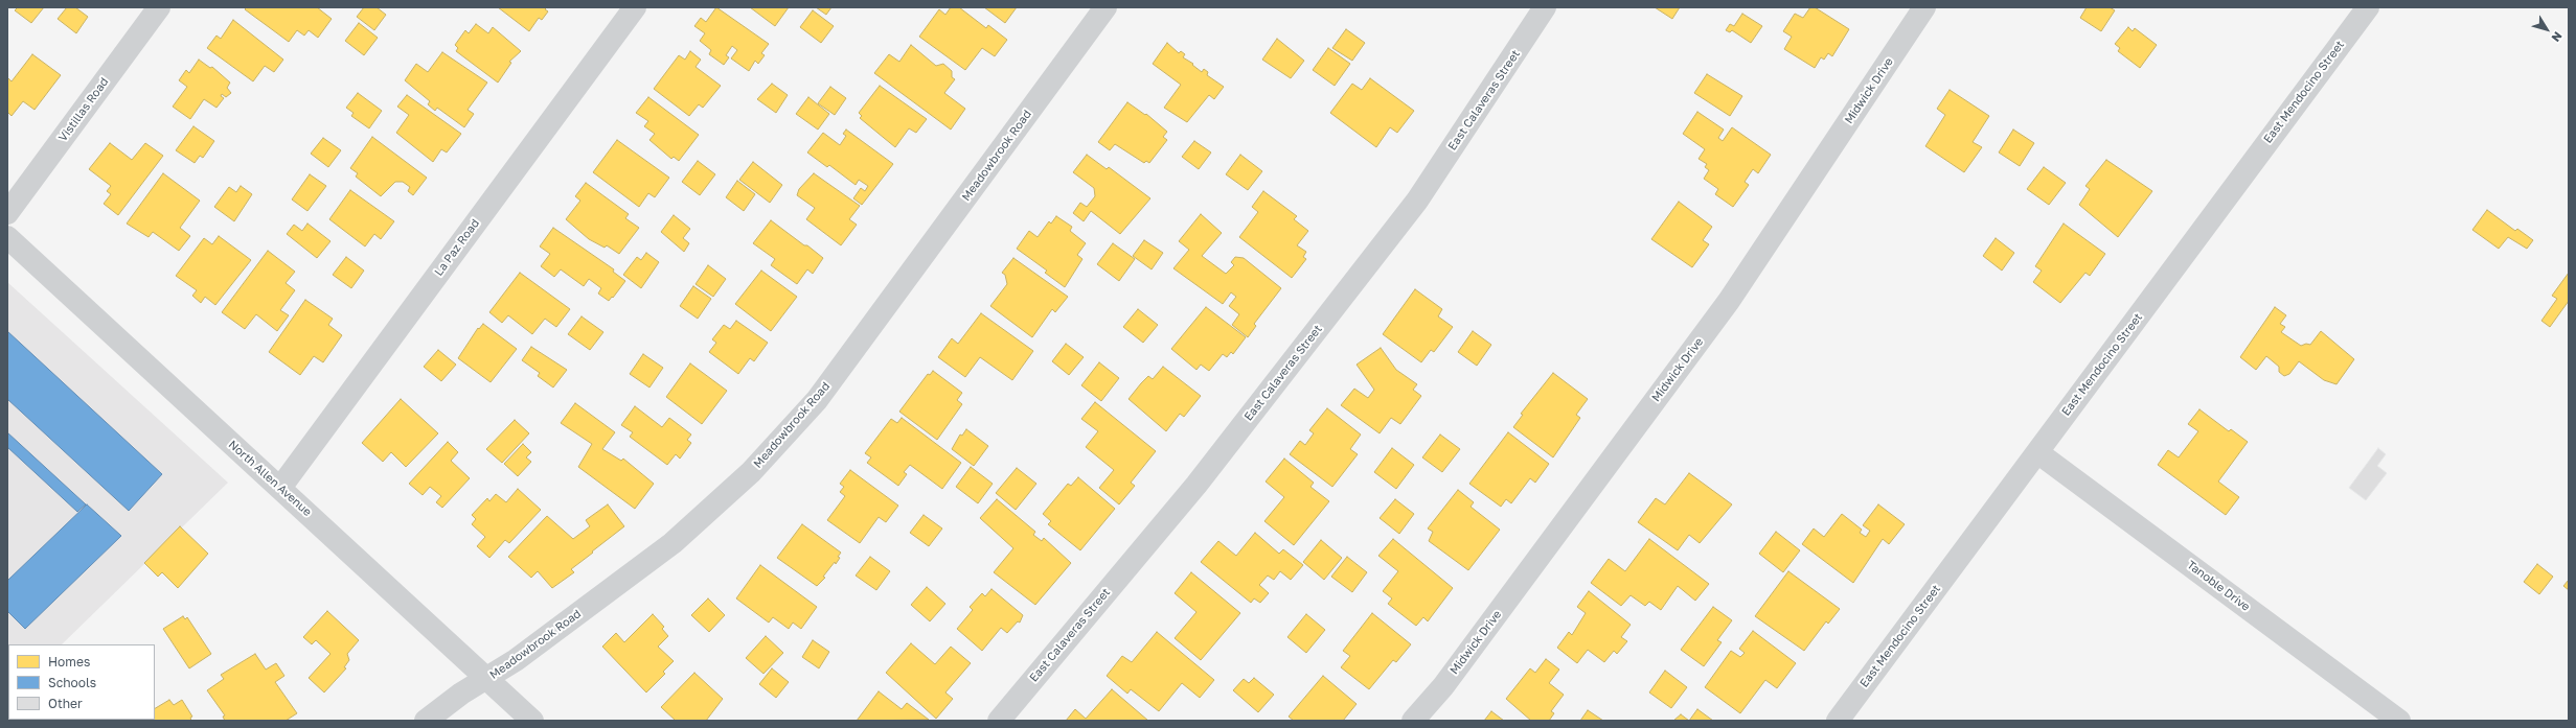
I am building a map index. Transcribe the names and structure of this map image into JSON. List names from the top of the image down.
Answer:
{
  "streets": {
    "street": [
      "Midwick Drive",
      "East Mendocino Street",
      "East Calaveras Street",
      "Vistillas Road",
      "Meadowbrook Road",
      "La Paz Road",
      "North Allen Avenue",
      "Tanoble Drive"
    ]
  },
  "crossings": [
    ["East Mendocino Street", "Tanoble Drive"],
    ["Meadowbrook Road", "North Allen Avenue"],
    ["La Paz Road", "North Allen Avenue"]
  ],
  "legend": ["Homes", "Schools", "Other"],
  "north": "bottom right"
}
